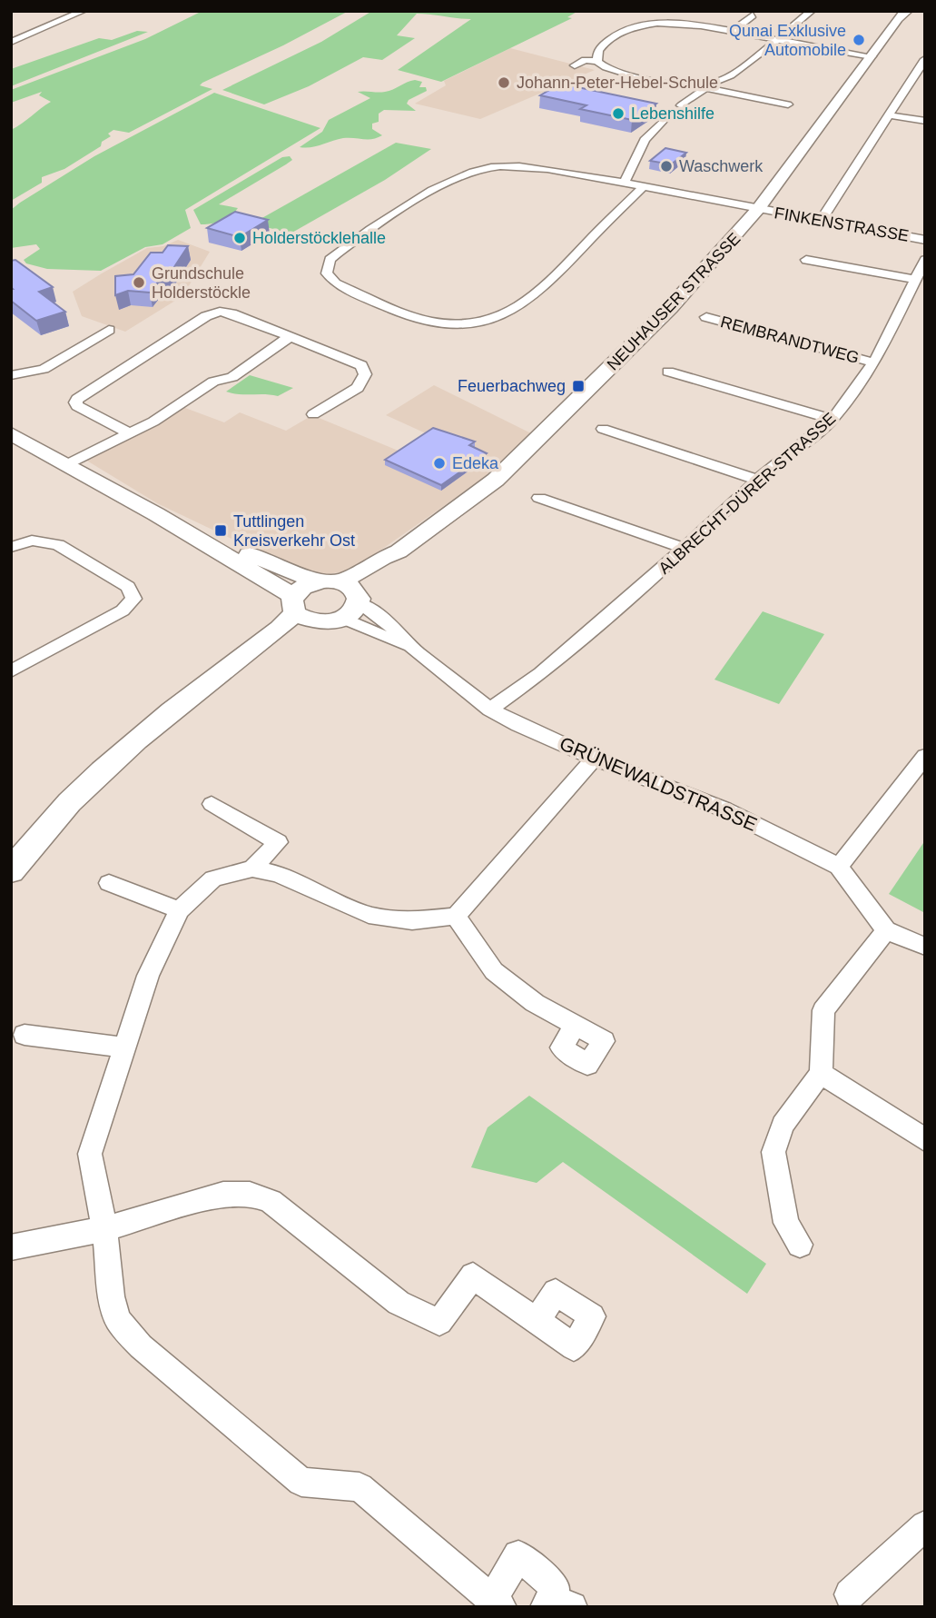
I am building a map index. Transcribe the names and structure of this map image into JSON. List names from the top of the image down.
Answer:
{
  "streets": {
    "street": [
      "FINKENSTRASSE",
      "NEUHAUSER STRASSE",
      "REMBRANDTWEG",
      "ALBRECHT-DÜRER-STRASSE",
      "GRÜNEWALDSTRASSE"
    ]
  },
  "crossings": [
    ["FINKENSTRASSE", "NEUHAUSER STRASSE"],
    ["NEUHAUSER STRASSE", "GRÜNEWALDSTRASSE"],
    ["REMBRANDTWEG", "ALBRECHT-DÜRER-STRASSE"],
    ["ALBRECHT-DÜRER-STRASSE", "GRÜNEWALDSTRASSE"]
  ],
  "places": {
    "other": [
      "Qunai Exklusive Automobile",
      "Johann-Peter-Hebel-Schule",
      "Lebenshilfe",
      "Waschwerk",
      "Holderstöcklehalle",
      "Grundschule Holderstöckle",
      "Edeka"
    ],
    "transit": ["Feuerbachweg", "Tuttlingen Kreisverkehr Ost"]
  }
}
